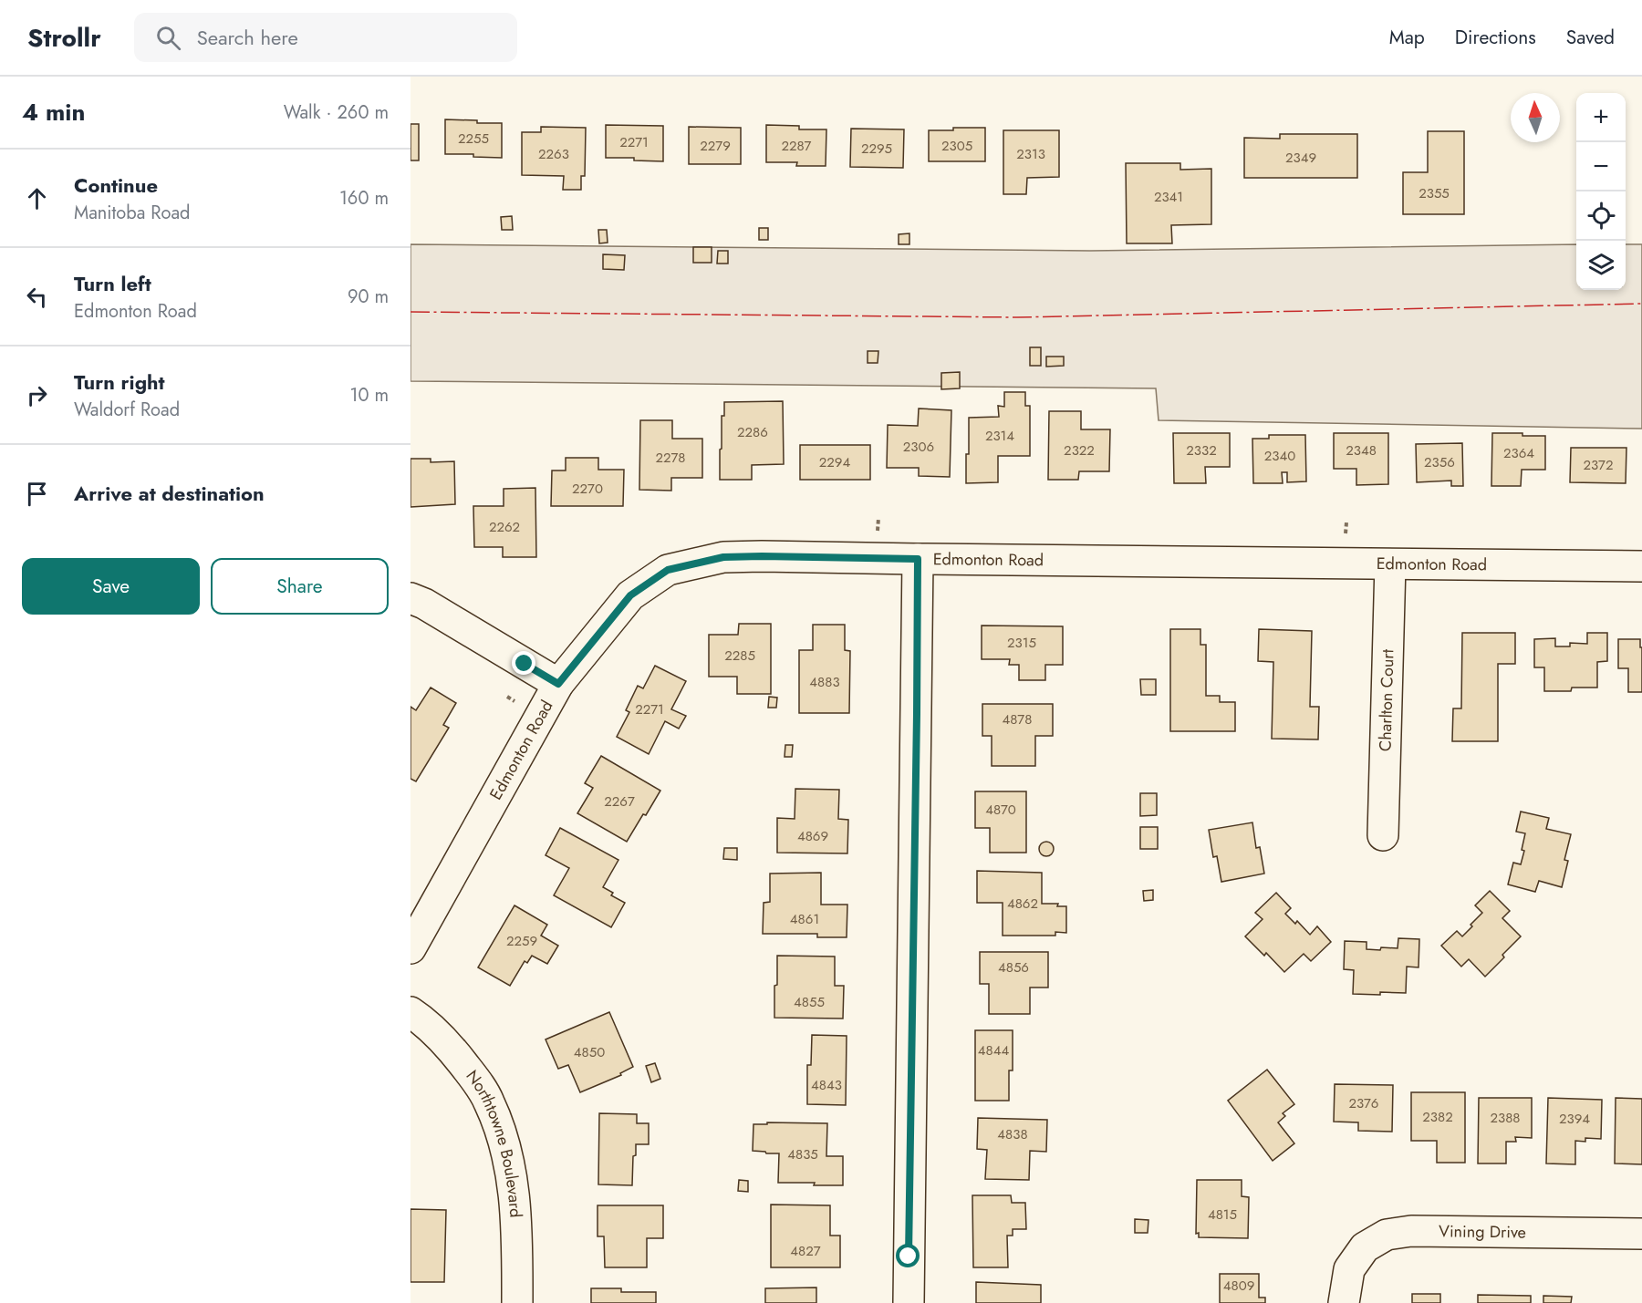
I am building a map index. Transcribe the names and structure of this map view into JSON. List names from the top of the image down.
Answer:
{
  "streets": {
    "street": [
      "Edmonton Road",
      "Charlton Court",
      "Northtowne Boulevard",
      "Vining Drive"
    ]
  },
  "crossings": [
    ["Edmonton Road", "Charlton Court"]
  ],
  "house_numbers": [
    "2255",
    "2271",
    "2279",
    "2287",
    "2305",
    "2295",
    "2263",
    "2313",
    "2349",
    "2355",
    "2341",
    "2286",
    "2314",
    "2306",
    "2322",
    "2332",
    "2348",
    "2364",
    "2340",
    "2278",
    "2294",
    "2356",
    "2372",
    "2270",
    "2262",
    "2315",
    "2285",
    "4883",
    "2271",
    "4878",
    "2267",
    "4870",
    "4869",
    "4862",
    "4861",
    "2259",
    "4856",
    "4855",
    "4844",
    "4850",
    "4843",
    "2376",
    "2382",
    "2388",
    "2394",
    "4838",
    "4835",
    "4815",
    "4827",
    "4809"
  ],
  "north": "top",
  "page": {
    "header": "Strollr",
    "search": "Search here",
    "nav": ["Map", "Directions", "Saved"],
    "heading": ["4 min", "Walk · 260 m"],
    "map_buttons": ["+", "−"],
    "list": [
      ["Continue", "Manitoba Road", "160 m"],
      ["Turn left", "Edmonton Road", "90 m"],
      ["Turn right", "Waldorf Road", "10 m"],
      "Arrive at destination"
    ],
    "buttons": ["Save", "Share"]
  }
}
